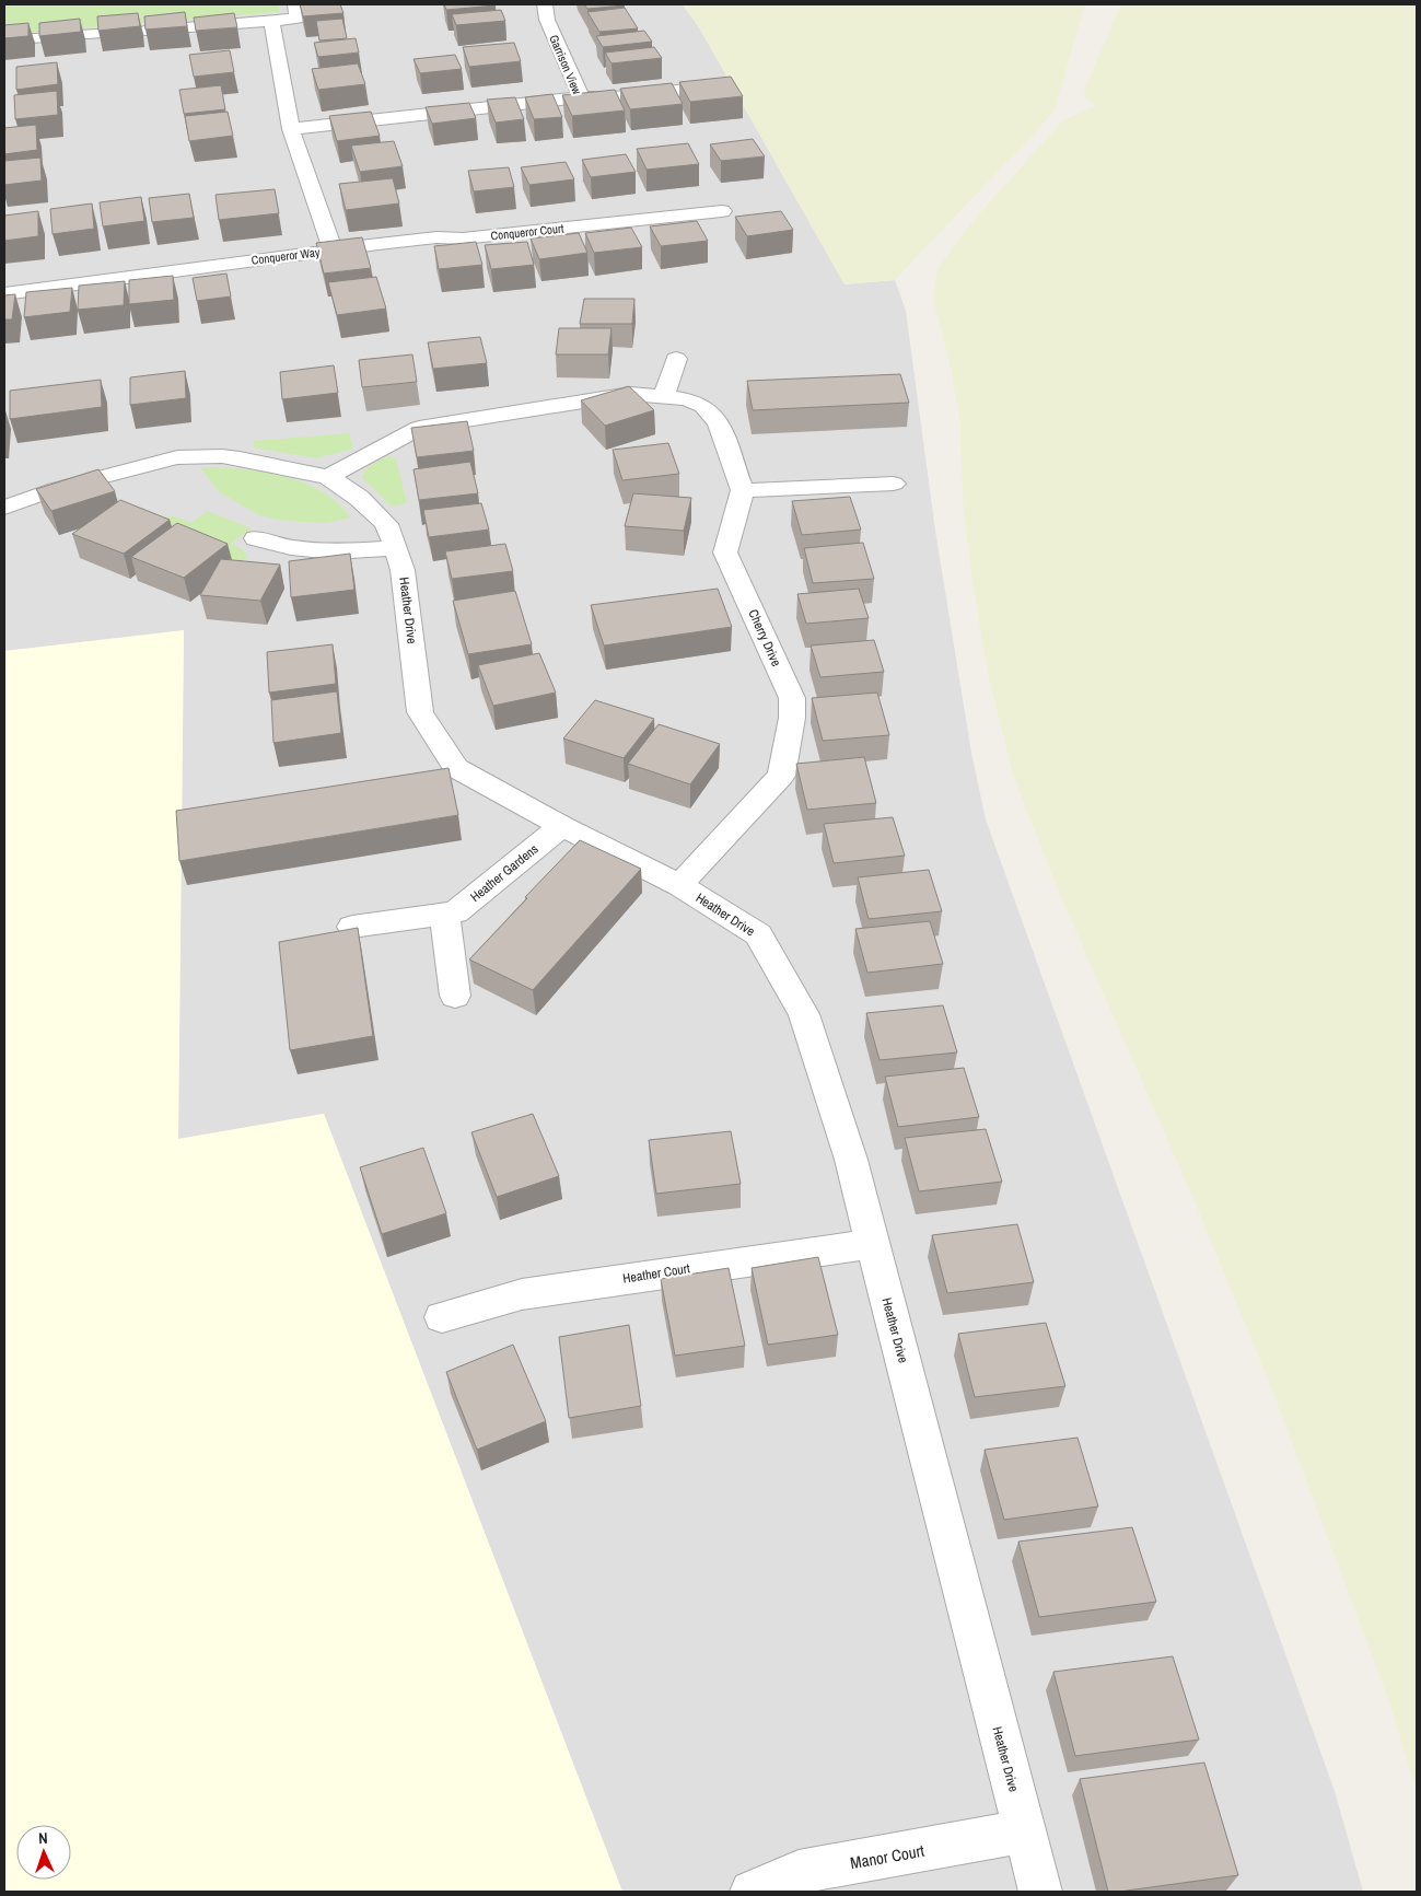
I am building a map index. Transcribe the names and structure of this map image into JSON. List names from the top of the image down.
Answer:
{
  "streets": {
    "street": [
      "Garrison View",
      "Conqueror Court",
      "Conqueror Way",
      "Heather Drive",
      "Cherry Drive",
      "Heather Gardens",
      "Heather Court",
      "Manor Court"
    ]
  },
  "crossings": [
    ["Garrison View", "Conqueror Way"],
    ["Conqueror Court", "Conqueror Way"],
    ["Heather Drive", "Cherry Drive"],
    ["Heather Drive", "Heather Gardens"],
    ["Heather Drive", "Heather Court"],
    ["Heather Drive", "Manor Court"]
  ],
  "north": "top"
}
